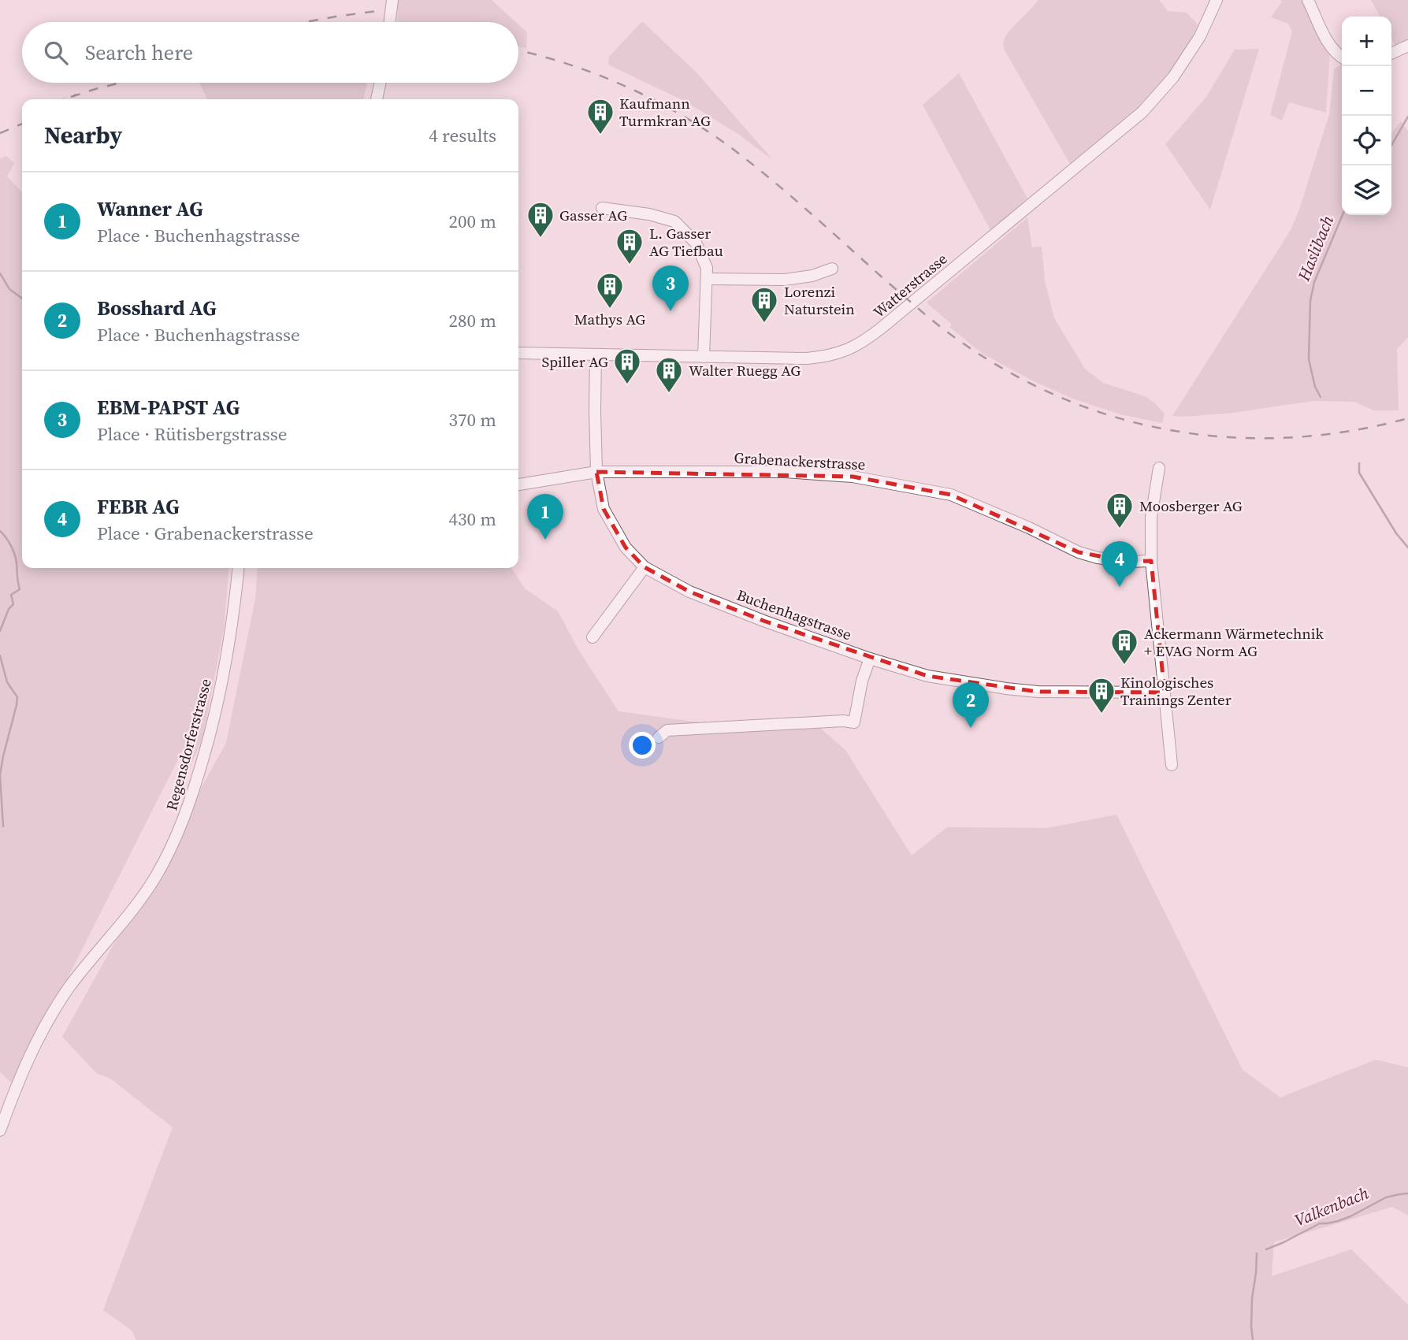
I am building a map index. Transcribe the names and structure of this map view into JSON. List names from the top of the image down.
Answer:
{
  "streets": {
    "street": [
      "Watterstrasse",
      "Grabenackerstrasse",
      "Buchenhagstrasse",
      "Regensdorferstrasse"
    ]
  },
  "crossings": [
    ["Watterstrasse", "Buchenhagstrasse"],
    ["Grabenackerstrasse", "Buchenhagstrasse"]
  ],
  "water": ["Haslibach", "Valkenbach"],
  "places": {
    "building": [
      "Kaufmann Turmkran AG",
      "Gasser AG",
      "L. Gasser AG Tiefbau",
      "Mathys AG",
      "Lorenzi Naturstein",
      "Spiller AG",
      "Walter Ruegg AG",
      "Moosberger AG",
      "Ackermann Wärmetechnik + EVAG Norm AG",
      "Kinologisches Trainings Zenter"
    ]
  },
  "page": {
    "map_buttons": ["+", "−"],
    "search": "Search here",
    "heading": ["Nearby", "4 results"],
    "list": [
      {
        "mark": "1",
        "name": "Wanner AG",
        "note": "Place · Buchenhagstrasse",
        "value": "200 m"
      },
      {
        "mark": "2",
        "name": "Bosshard AG",
        "note": "Place · Buchenhagstrasse",
        "value": "280 m"
      },
      {
        "mark": "3",
        "name": "EBM-PAPST AG",
        "note": "Place · Rütisbergstrasse",
        "value": "370 m"
      },
      {
        "mark": "4",
        "name": "FEBR AG",
        "note": "Place · Grabenackerstrasse",
        "value": "430 m"
      }
    ],
    "pins": [
      "3",
      "1",
      "4",
      "2"
    ]
  }
}
